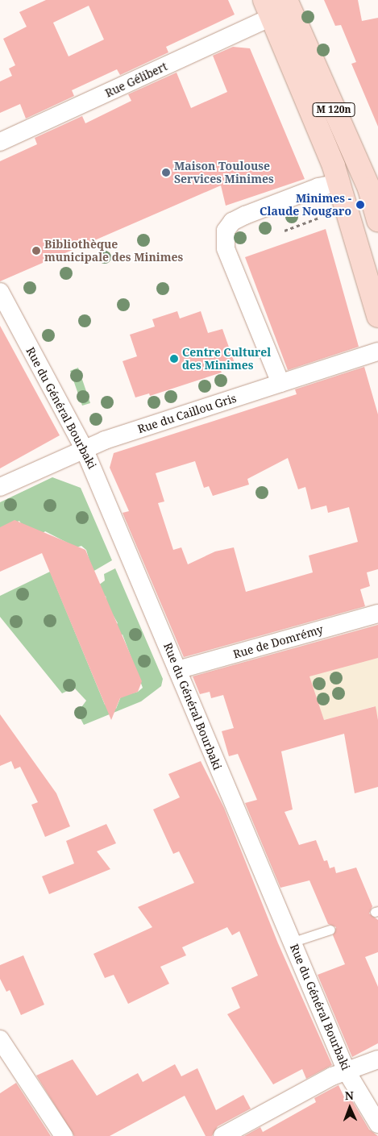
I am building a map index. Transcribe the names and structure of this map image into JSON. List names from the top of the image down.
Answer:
{
  "streets": {
    "main road": ["M 120n"],
    "street": [
      "Rue Gélibert",
      "Rue du Général Bourbaki",
      "Rue du Caillou Gris",
      "Rue de Domrémy"
    ]
  },
  "crossings": [
    ["Rue Gélibert", "M 120n"],
    ["Rue du Général Bourbaki", "Rue du Caillou Gris"],
    ["Rue du Général Bourbaki", "Rue de Domrémy"]
  ],
  "places": [
    "Maison Toulouse Services Minimes",
    "Minimes - Claude Nougaro",
    "Bibliothèque municipale des Minimes",
    "Centre Culturel des Minimes"
  ],
  "north": "top"
}
